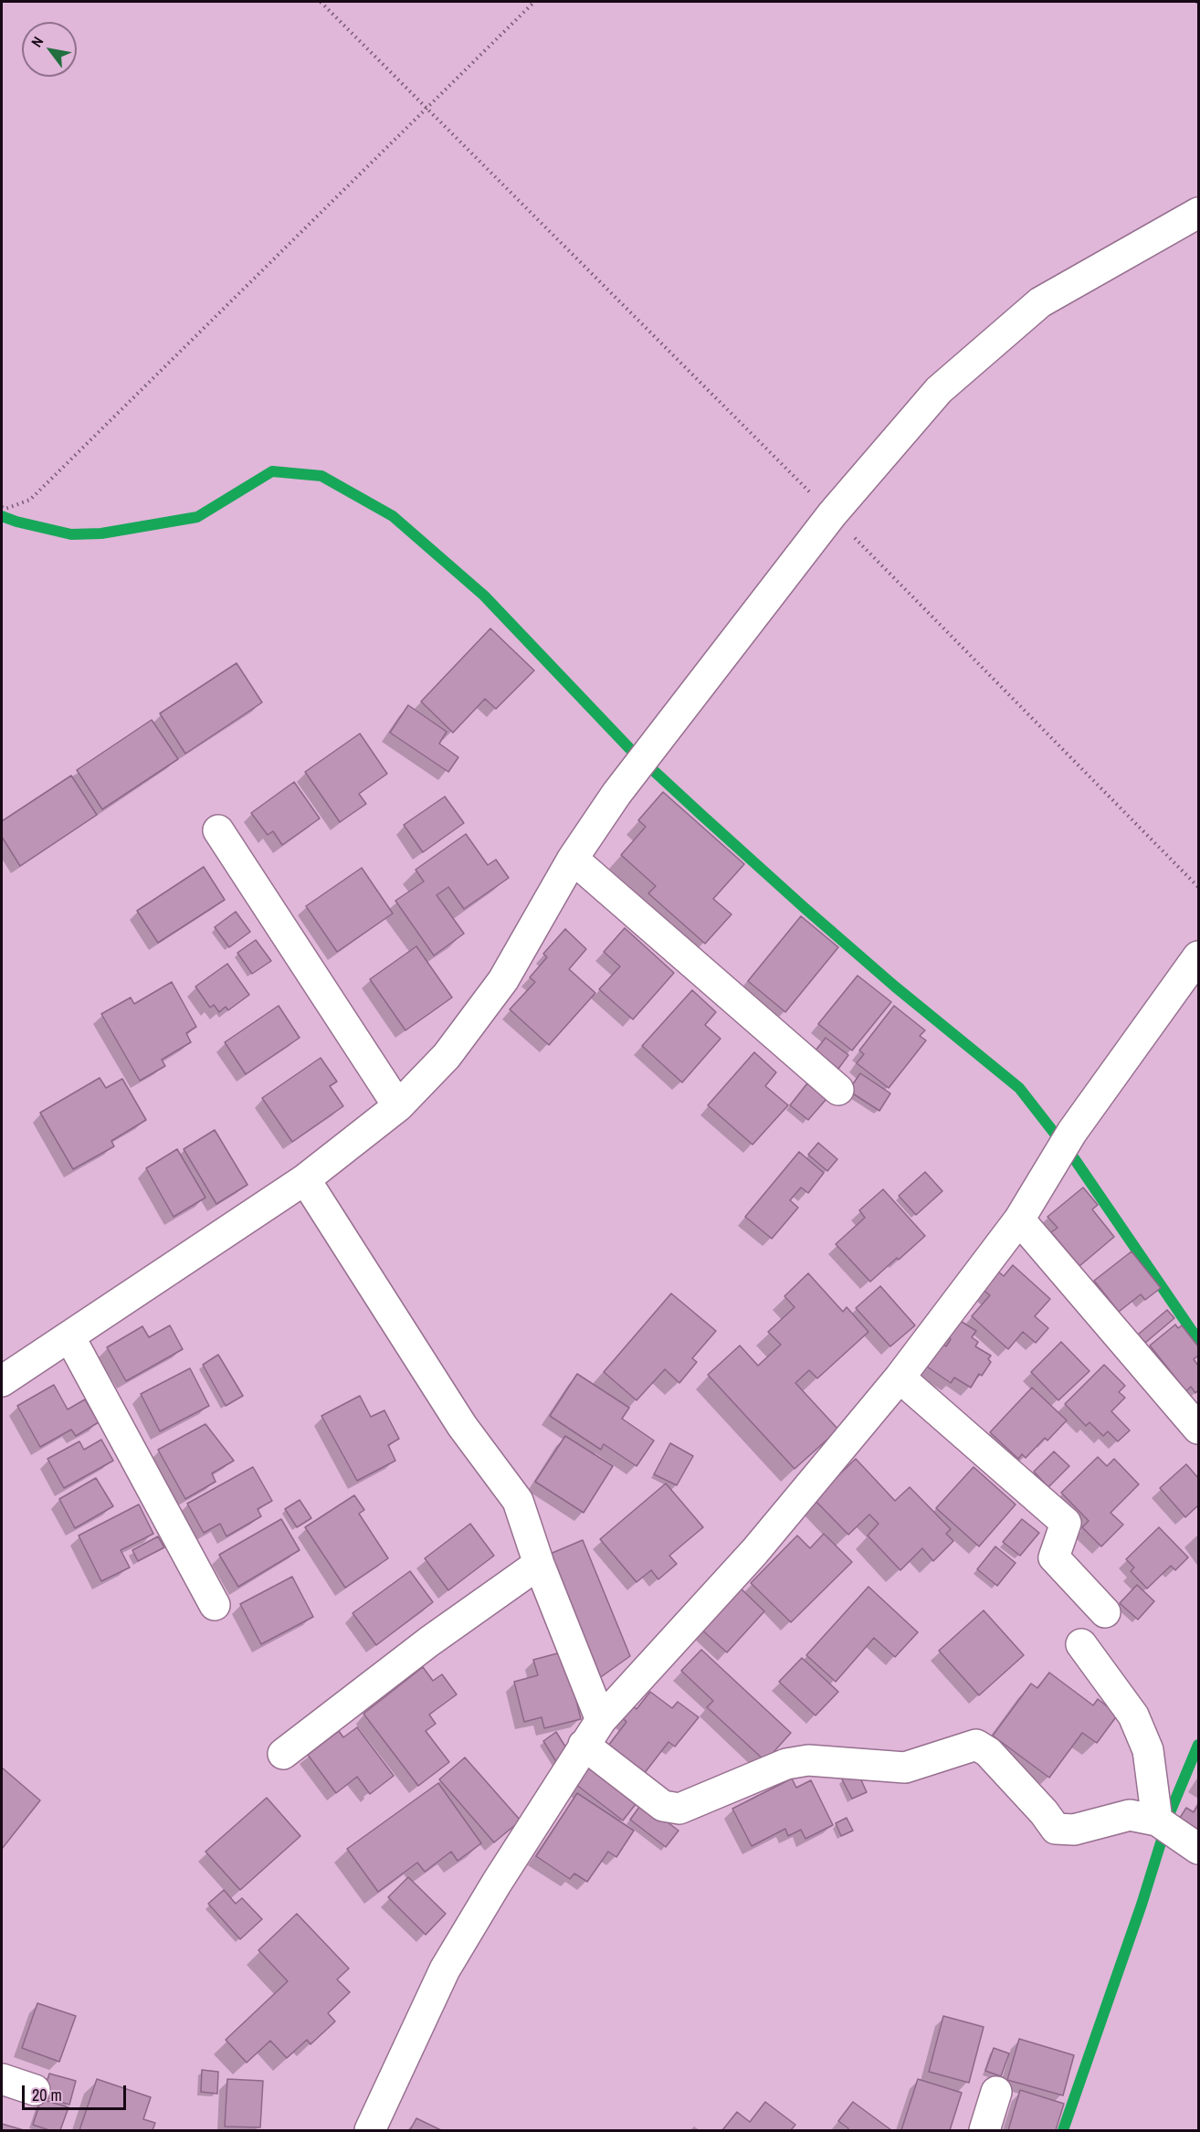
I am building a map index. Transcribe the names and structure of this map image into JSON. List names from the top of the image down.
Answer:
{
  "scale_bar": "20 m",
  "north": "top left"
}
